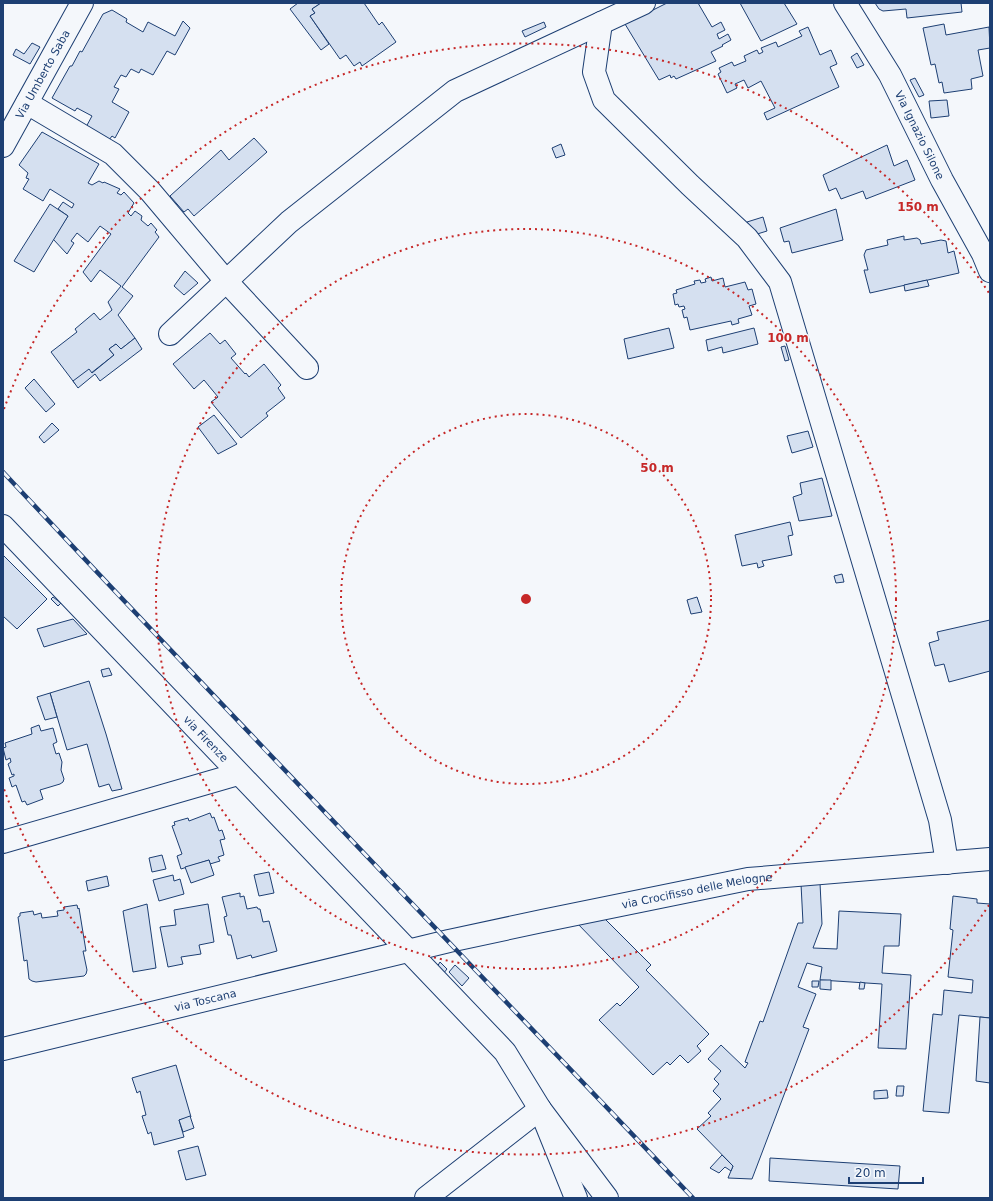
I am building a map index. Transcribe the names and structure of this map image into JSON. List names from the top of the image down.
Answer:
{
  "streets": {
    "street": [
      "Via Umberto Saba",
      "Via Ignazio Silone",
      "via Firenze",
      "via Crocifisso delle Melogne",
      "via Toscana"
    ]
  },
  "crossings": [
    ["via Firenze", "via Crocifisso delle Melogne"],
    ["via Firenze", "via Toscana"],
    ["via Crocifisso delle Melogne", "via Toscana"]
  ],
  "scale_bar": "20 m",
  "rings": ["150 m", "100 m", "50 m"]
}
